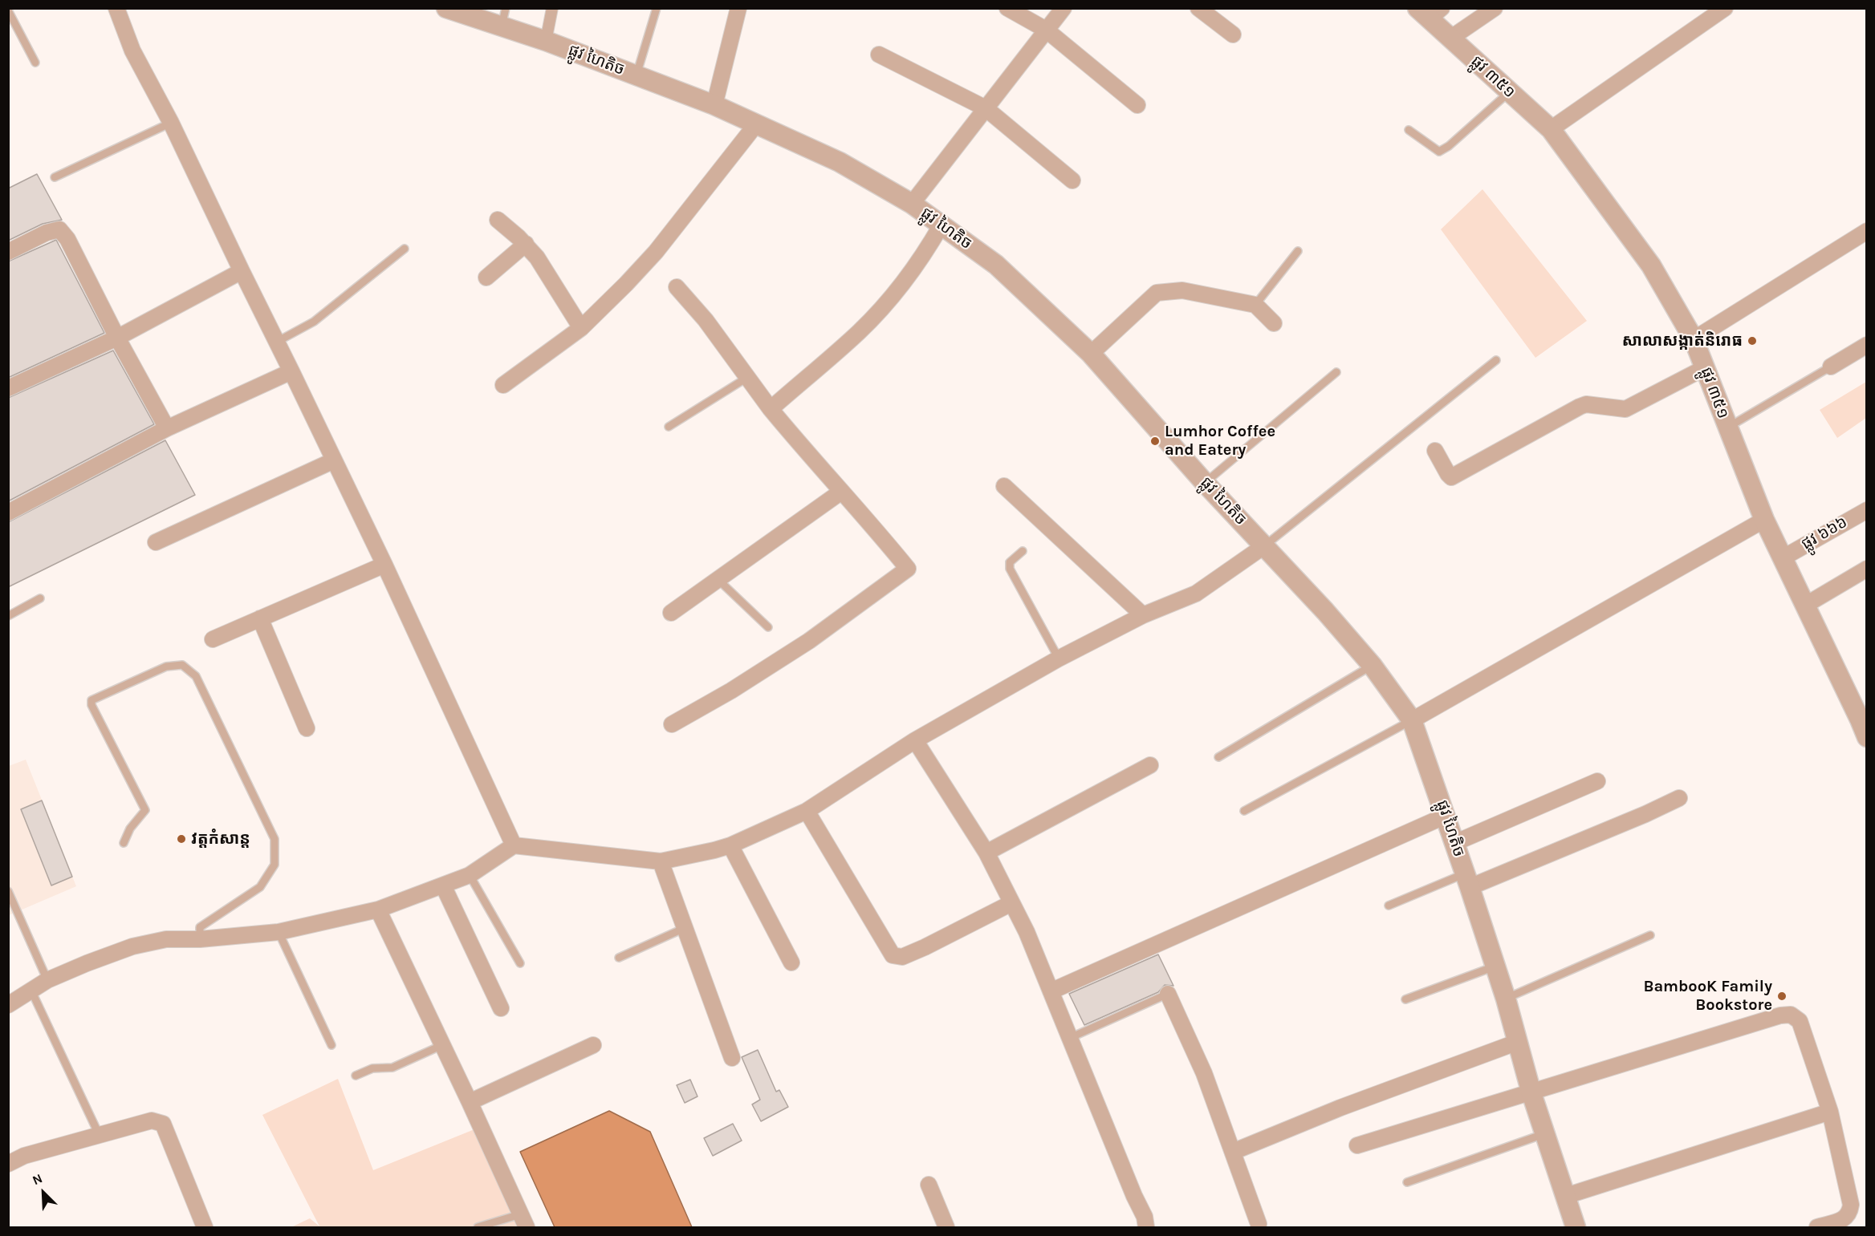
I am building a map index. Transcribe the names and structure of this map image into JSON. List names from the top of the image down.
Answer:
{
  "streets": {
    "street": ["ផ្លូវ ហៃតិច", "ផ្លូវ ៣៥១", "ផ្លូវ ៦៦៦"]
  },
  "crossings": [
    ["ផ្លូវ ៣៥១", "ផ្លូវ ៦៦៦"]
  ],
  "places": [
    "សាលាសង្កាត់និរោធ",
    "Lumhor Coffee and Eatery",
    "វត្តកំសាន្ត",
    "BambooK Family Bookstore"
  ],
  "north": "top left"
}
